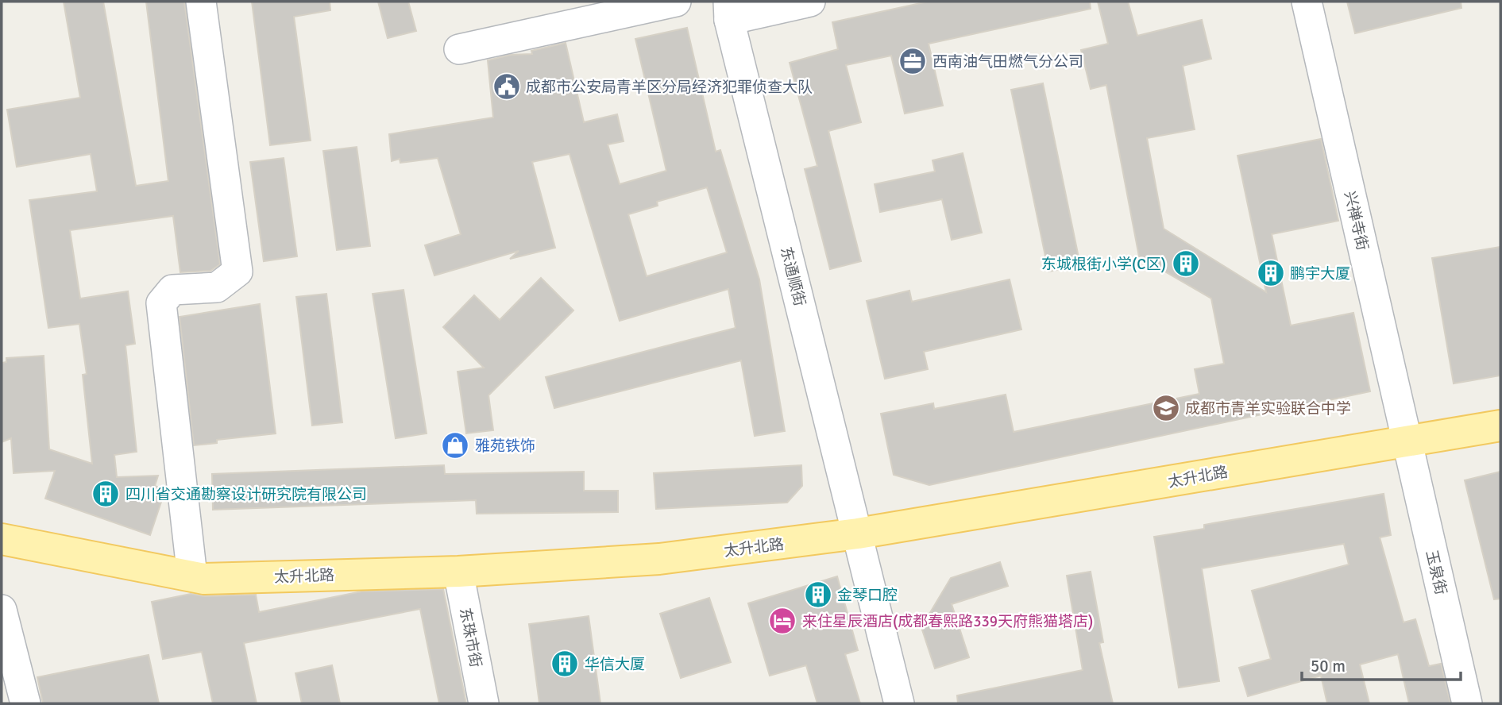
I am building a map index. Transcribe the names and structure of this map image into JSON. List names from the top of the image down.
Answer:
{
  "streets": {
    "main road": ["太升北路"],
    "street": [
      "兴禅寺街",
      "东通顺街",
      "玉泉街",
      "东珠市街"
    ]
  },
  "crossings": [
    ["兴禅寺街", "太升北路"],
    ["兴禅寺街", "玉泉街"],
    ["东通顺街", "太升北路"],
    ["太升北路", "玉泉街"],
    ["太升北路", "东珠市街"]
  ],
  "places": {
    "office": ["西南油气田燃气分公司"],
    "public building": ["成都市公安局青羊区分局经济犯罪侦查大队"],
    "building": [
      "东城根街小学(C区)",
      "鹏宇大厦",
      "四川省交通勘察设计研究院有限公司",
      "金琴口腔",
      "华信大厦"
    ],
    "school or university": ["成都市青羊实验联合中学"],
    "shop": ["雅苑铁饰"],
    "hotel": ["来住星辰酒店(成都春熙路339天府熊猫塔店)"]
  },
  "scale_bar": "50 m"
}
